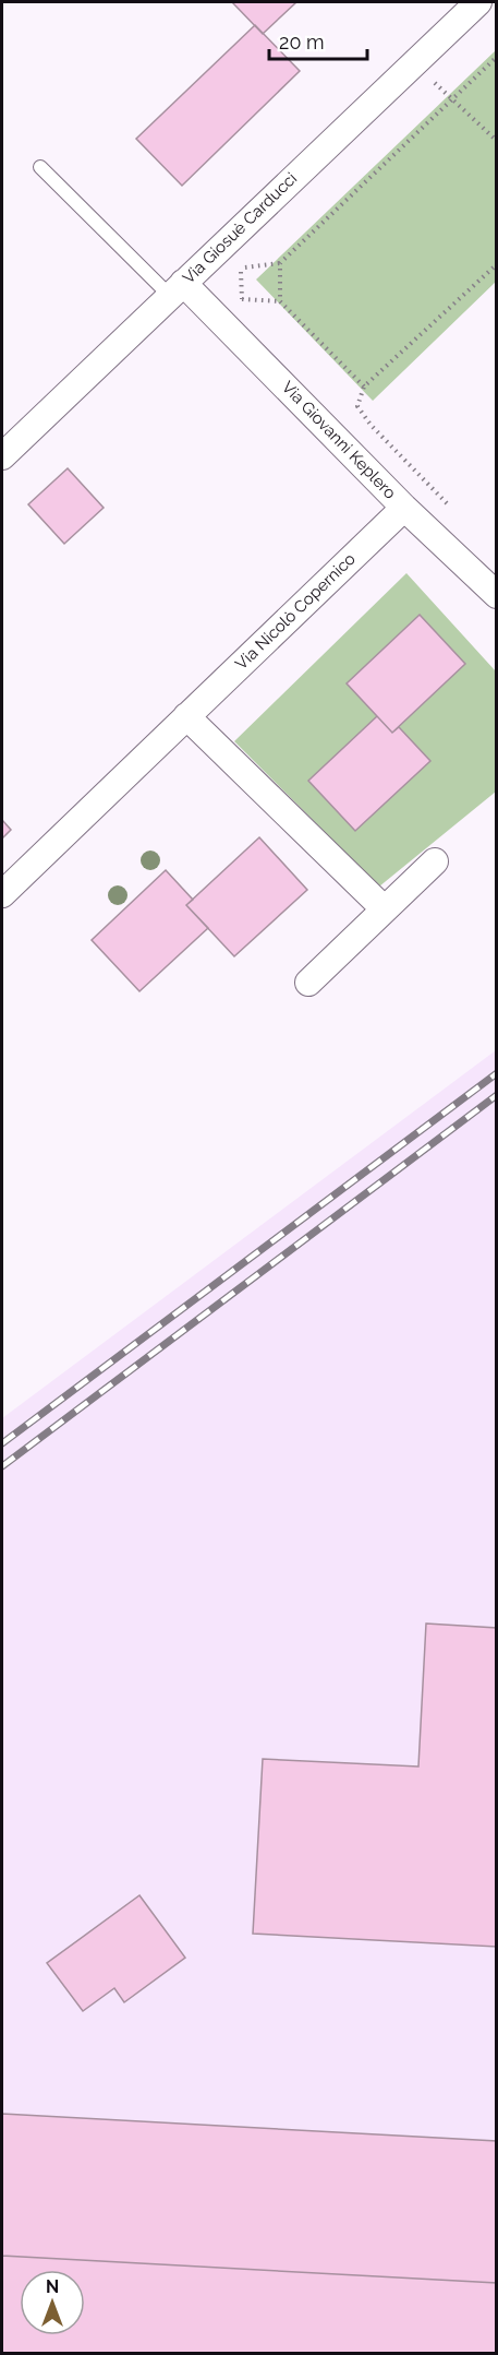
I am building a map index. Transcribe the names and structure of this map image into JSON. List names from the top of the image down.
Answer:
{
  "streets": {
    "street": ["Via Giosuè Carducci", "Via Giovanni Keplero", "Via Nicolò Copernico"]
  },
  "crossings": [
    ["Via Giosuè Carducci", "Via Giovanni Keplero"],
    ["Via Giovanni Keplero", "Via Nicolò Copernico"]
  ],
  "scale_bar": "20 m",
  "north": "top"
}
